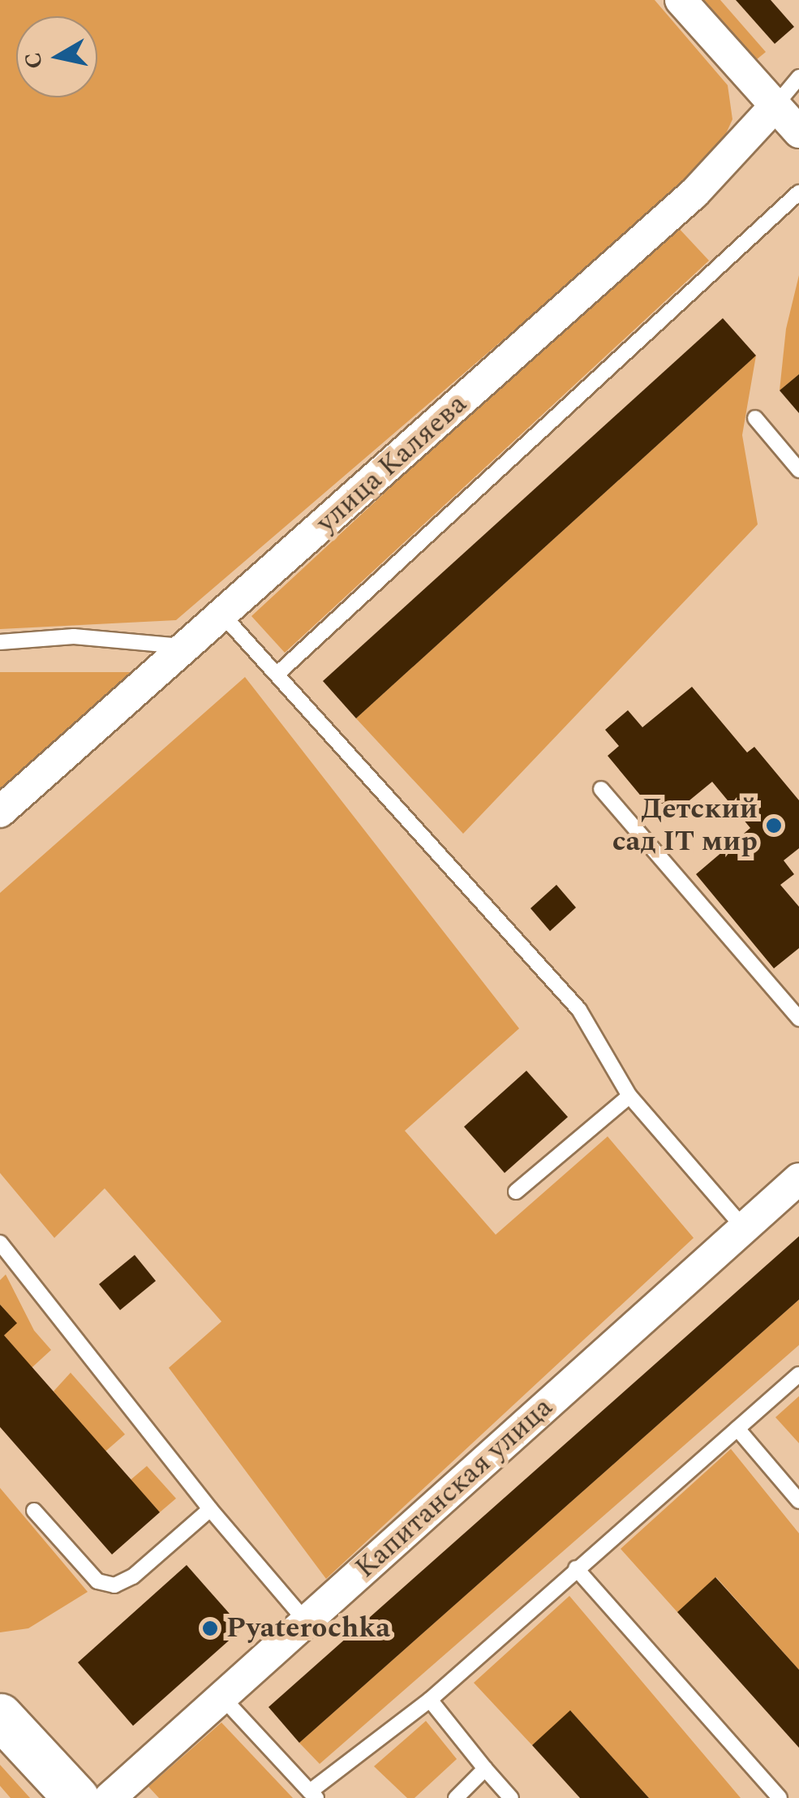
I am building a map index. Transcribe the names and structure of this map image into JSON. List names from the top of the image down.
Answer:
{
  "streets": {
    "street": ["улица Каляева", "Капитанская улица"]
  },
  "places": ["Детский сад IT мир", "Pyaterochka"],
  "north": "left"
}
